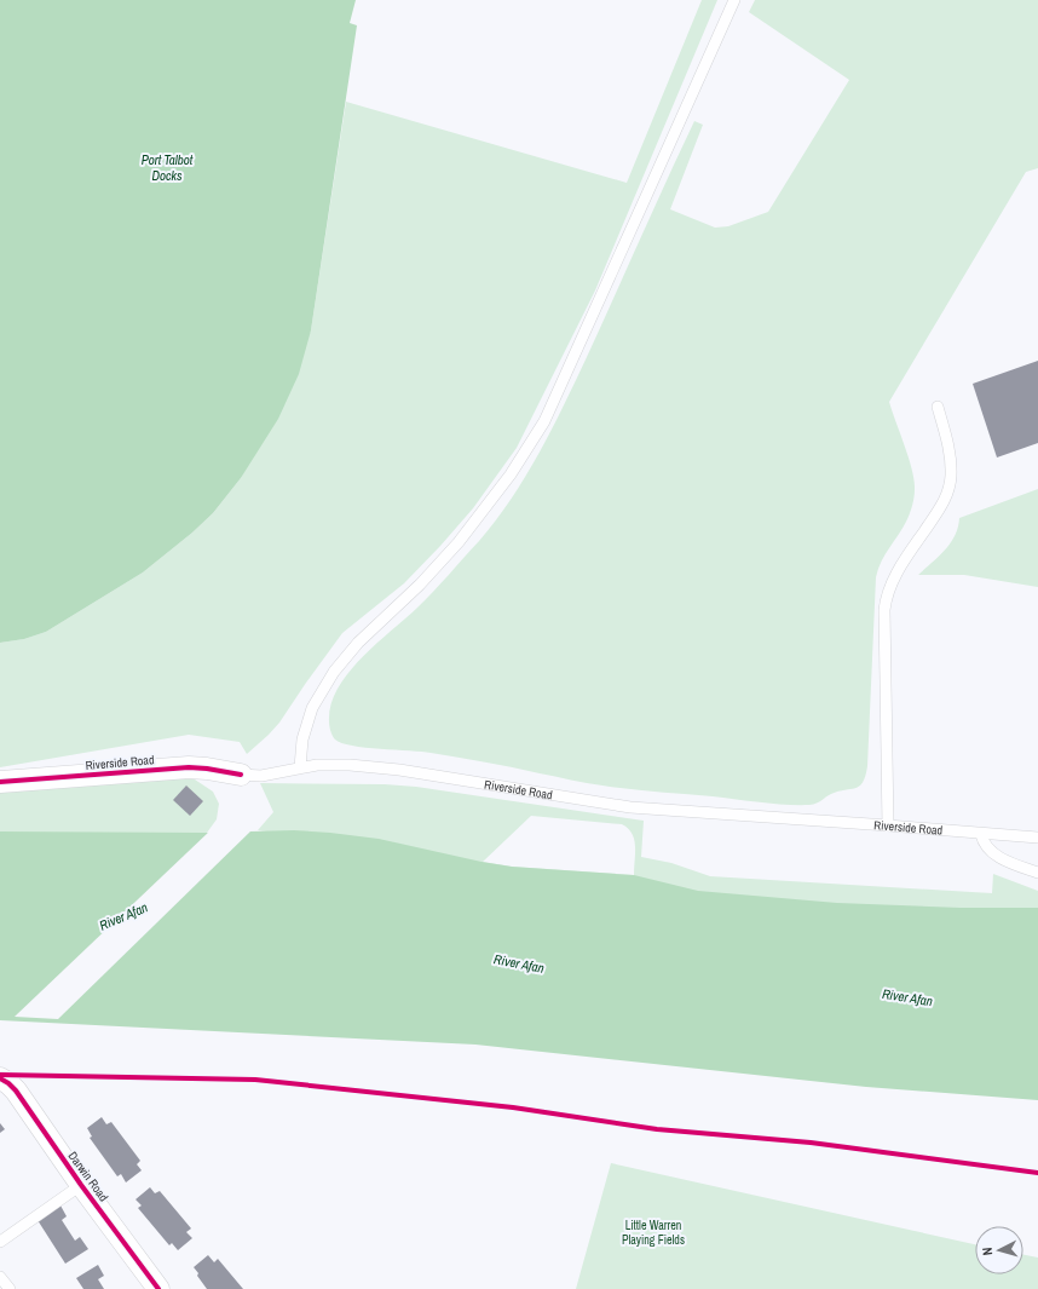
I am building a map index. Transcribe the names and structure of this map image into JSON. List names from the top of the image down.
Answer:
{
  "streets": {
    "street": ["Riverside Road", "Darwin Road"]
  },
  "water": ["Port Talbot Docks", "River Afan"],
  "parks": ["Little Warren Playing Fields"],
  "north": "left"
}
